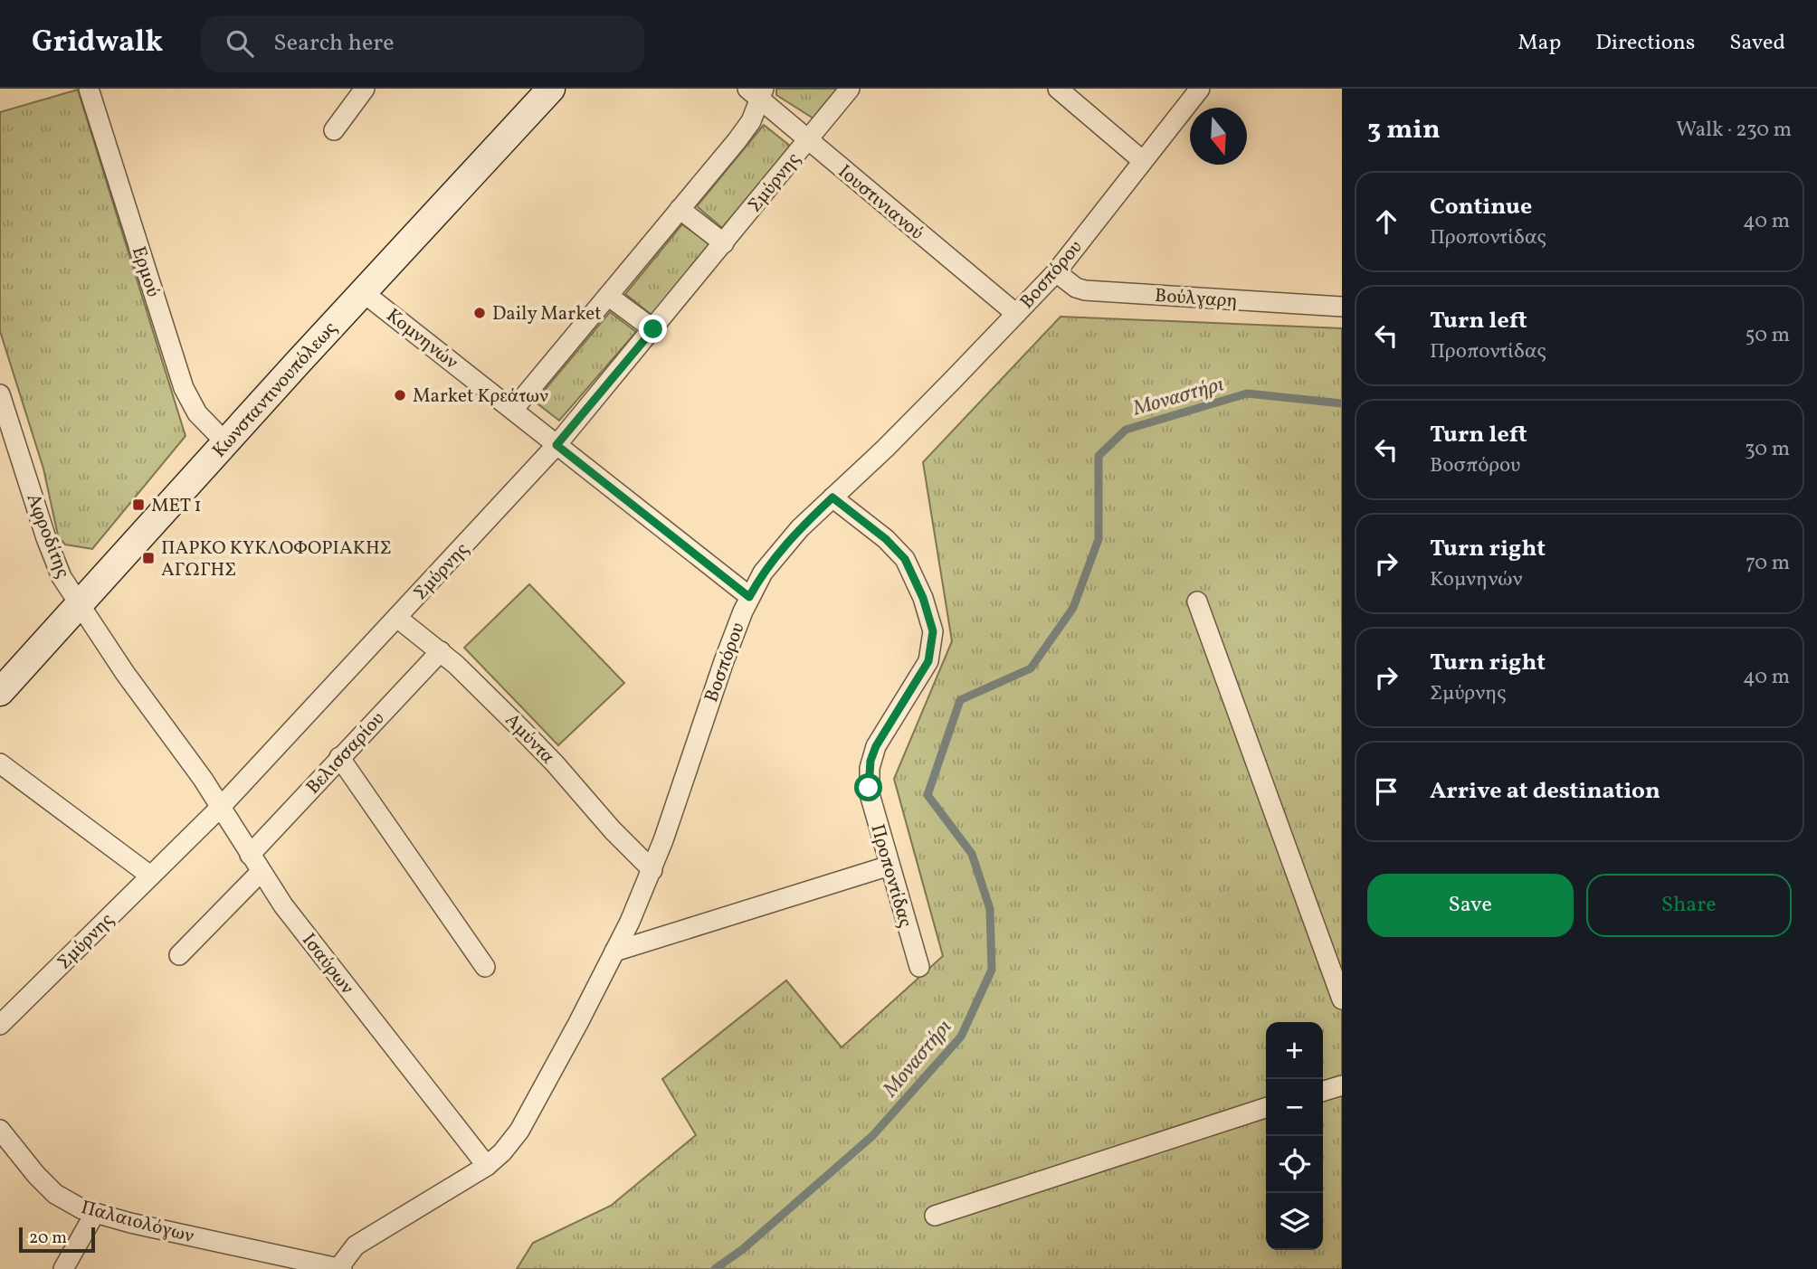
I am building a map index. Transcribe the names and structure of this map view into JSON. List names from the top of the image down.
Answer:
{
  "streets": {
    "main road": ["Κωνσταντινουπόλεως"],
    "street": [
      "Σμύρνης",
      "Ιουστινιανού",
      "Ερμού",
      "Βοσπόρου",
      "Βούλγαρη",
      "Κομνηνών",
      "Αφροδίτης",
      "Αμύντα",
      "Βελισσαρίου",
      "Προποντίδας",
      "Ισαύρων",
      "Παλαιολόγων"
    ]
  },
  "crossings": [
    ["Σμύρνης", "Ιουστινιανού"],
    ["Σμύρνης", "Κομνηνών"],
    ["Σμύρνης", "Αμύντα"],
    ["Σμύρνης", "Ισαύρων"],
    ["Ιουστινιανού", "Βοσπόρου"],
    ["Ερμού", "Κωνσταντινουπόλεως"],
    ["Βοσπόρου", "Βούλγαρη"],
    ["Βοσπόρου", "Κομνηνών"],
    ["Βοσπόρου", "Αμύντα"],
    ["Βοσπόρου", "Προποντίδας"],
    ["Βοσπόρου", "Ισαύρων"],
    ["Κομνηνών", "Κωνσταντινουπόλεως"],
    ["Κωνσταντινουπόλεως", "Αφροδίτης"],
    ["Κωνσταντινουπόλεως", "Ισαύρων"],
    ["Αφροδίτης", "Ισαύρων"],
    ["Αμύντα", "Βελισσαρίου"],
    ["Βελισσαρίου", "Ισαύρων"]
  ],
  "water": ["Μοναστήρι"],
  "places": {
    "other": ["Daily Market", "Market Κρεάτων"],
    "transit": ["ΜΕΤ 1", "ΠΑΡΚΟ ΚΥΚΛΟΦΟΡΙΑΚΗΣ ΑΓΩΓΗΣ"]
  },
  "scale_bar": "20 m",
  "north": "bottom",
  "page": {
    "header": "Gridwalk",
    "search": "Search here",
    "nav": ["Map", "Directions", "Saved"],
    "heading": ["3 min", "Walk · 230 m"],
    "list": [
      ["Continue", "Προποντίδας", "40 m"],
      ["Turn left", "Προποντίδας", "50 m"],
      ["Turn left", "Βοσπόρου", "30 m"],
      ["Turn right", "Κομνηνών", "70 m"],
      ["Turn right", "Σμύρνης", "40 m"],
      "Arrive at destination"
    ],
    "buttons": ["Save", "Share"],
    "map_buttons": ["+", "−"],
    "scale": "20 m"
  }
}
